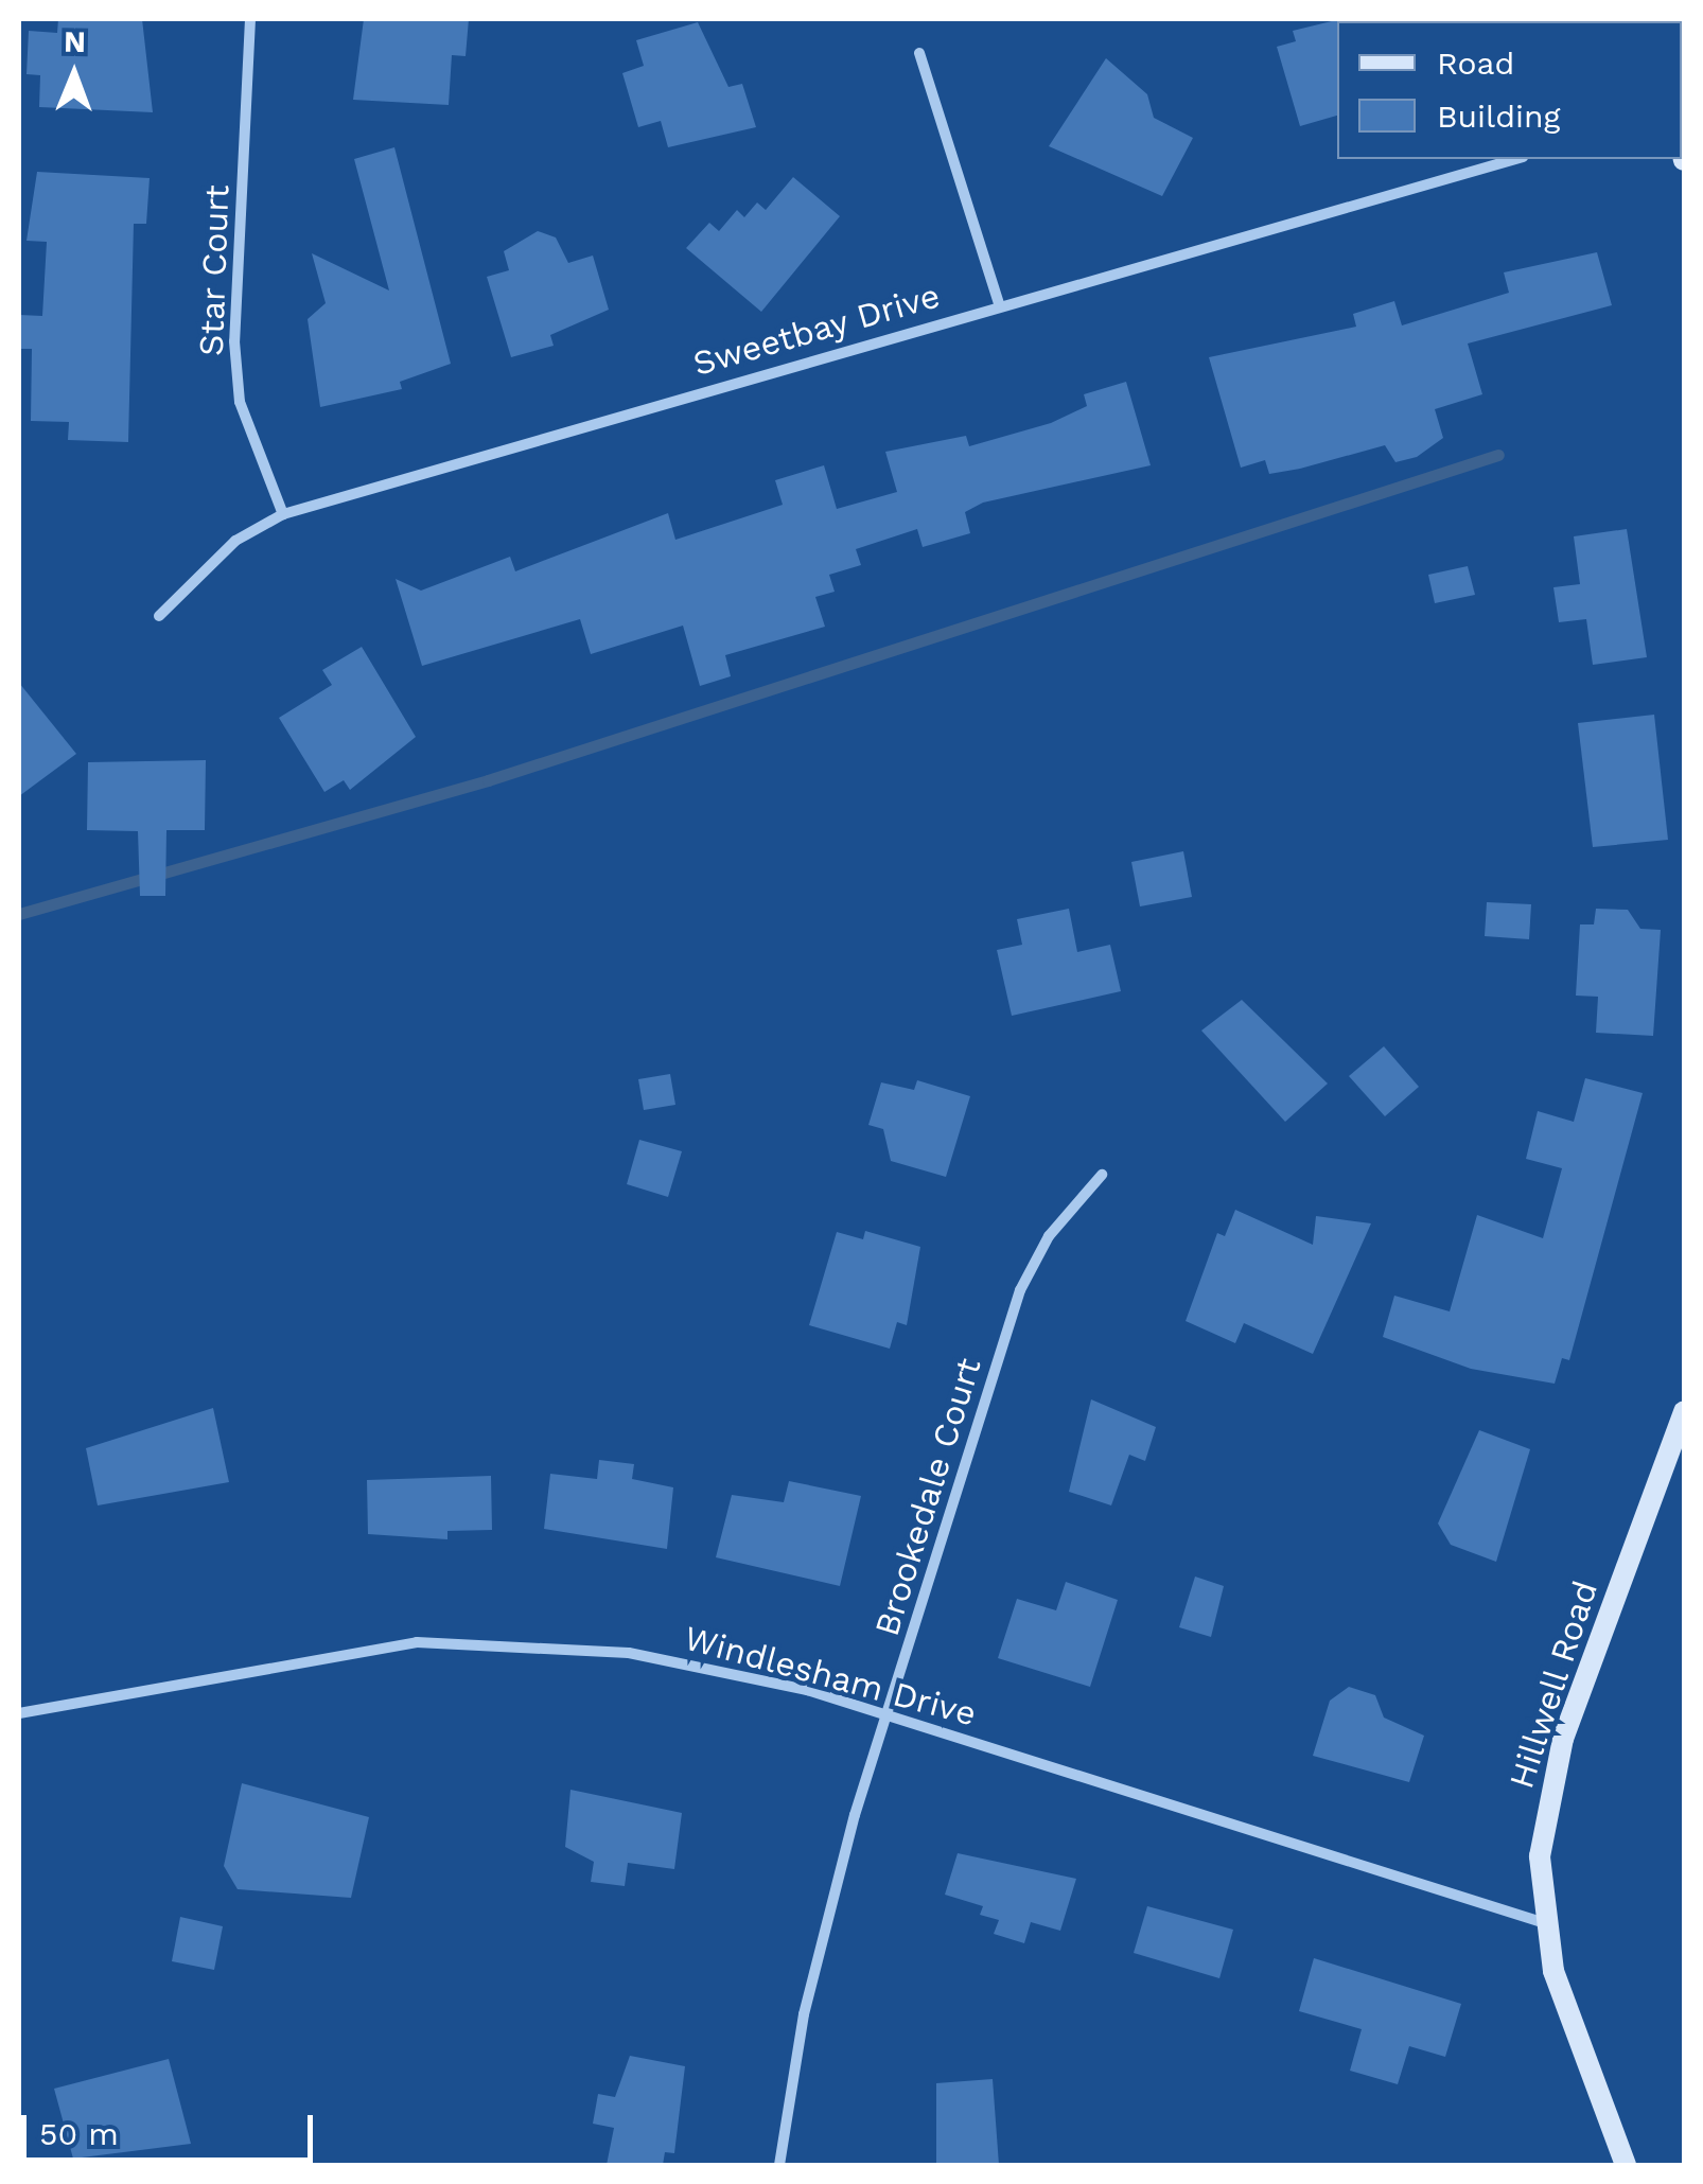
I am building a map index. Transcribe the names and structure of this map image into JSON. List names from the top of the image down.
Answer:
{
  "streets": {
    "street": [
      "Star Court",
      "Sweetbay Drive",
      "Brookedale Court",
      "Windlesham Drive",
      "Hillwell Road"
    ]
  },
  "crossings": [
    ["Star Court", "Sweetbay Drive"],
    ["Brookedale Court", "Windlesham Drive"],
    ["Windlesham Drive", "Hillwell Road"]
  ],
  "legend": ["Road", "Building"],
  "scale_bar": "50 m",
  "north": "top"
}
